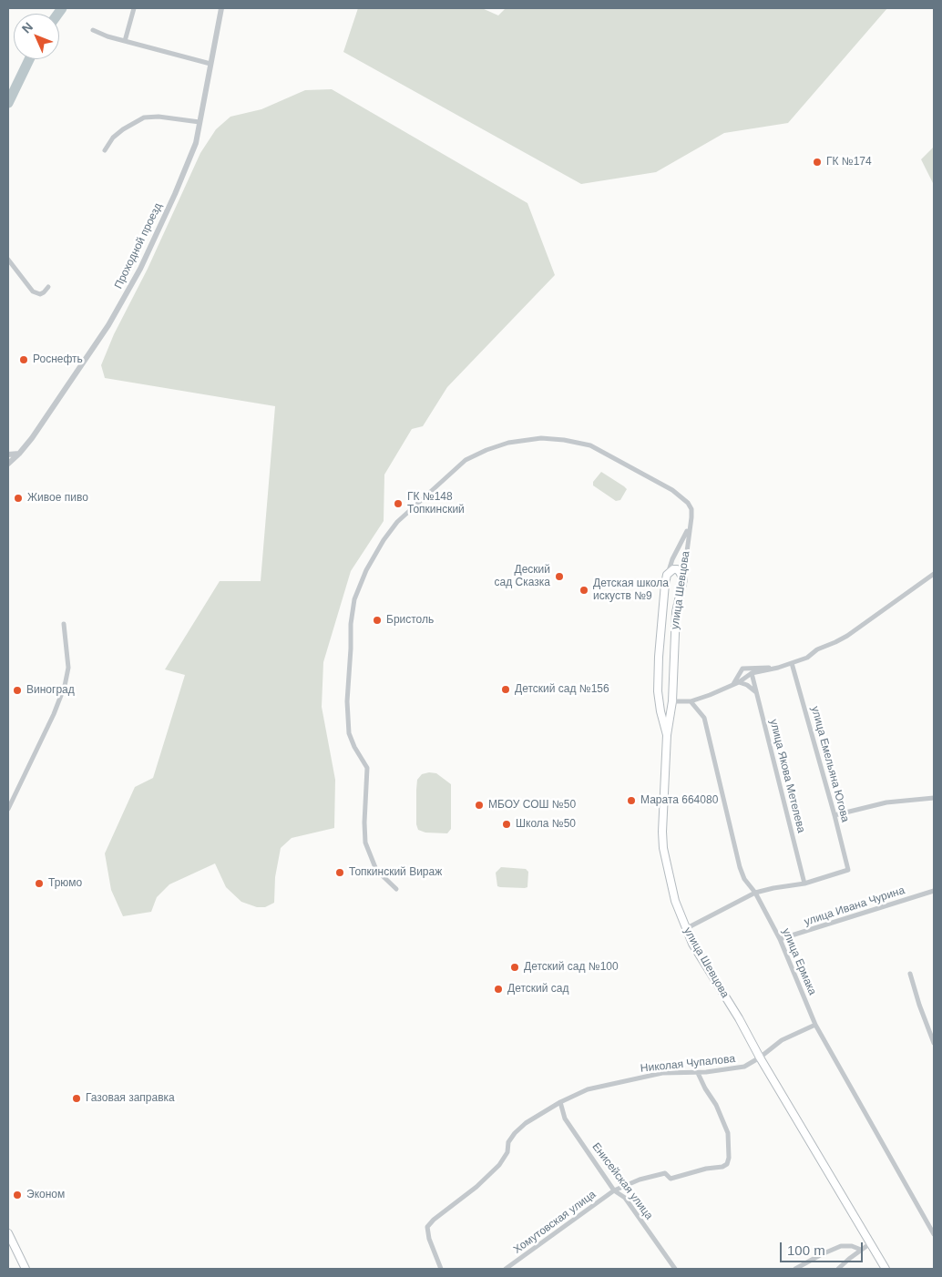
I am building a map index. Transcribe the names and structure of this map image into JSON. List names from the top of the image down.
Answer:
{
  "streets": {
    "main road": ["улица Шевцова"],
    "street": [
      "Проходной проезд",
      "улица Емельяна Югова",
      "улица Якова Метелева",
      "улица Ивана Чурина",
      "улица Ермака",
      "Николая Чупалова",
      "Енисейская улица",
      "Хомутовская улица"
    ]
  },
  "crossings": [
    ["улица Шевцова", "Николая Чупалова"],
    ["улица Емельяна Югова", "улица Якова Метелева"],
    ["улица Ивана Чурина", "улица Ермака"],
    ["улица Ермака", "Николая Чупалова"],
    ["Николая Чупалова", "Енисейская улица"],
    ["Николая Чупалова", "Хомутовская улица"],
    ["Енисейская улица", "Хомутовская улица"]
  ],
  "places": [
    "ГК №174",
    "Роснефть",
    "Живое пиво",
    "ГК №148 Топкинский",
    "Деский сад Сказка",
    "Детская школа искуств №9",
    "Бристоль",
    "Детский сад №156",
    "Виноград",
    "Марата 664080",
    "МБОУ СОШ №50",
    "Школа №50",
    "Топкинский Вираж",
    "Трюмо",
    "Детский сад №100",
    "Детский сад",
    "Газовая заправка",
    "Эконом"
  ],
  "scale_bar": "100 m",
  "north": "top left"
}
